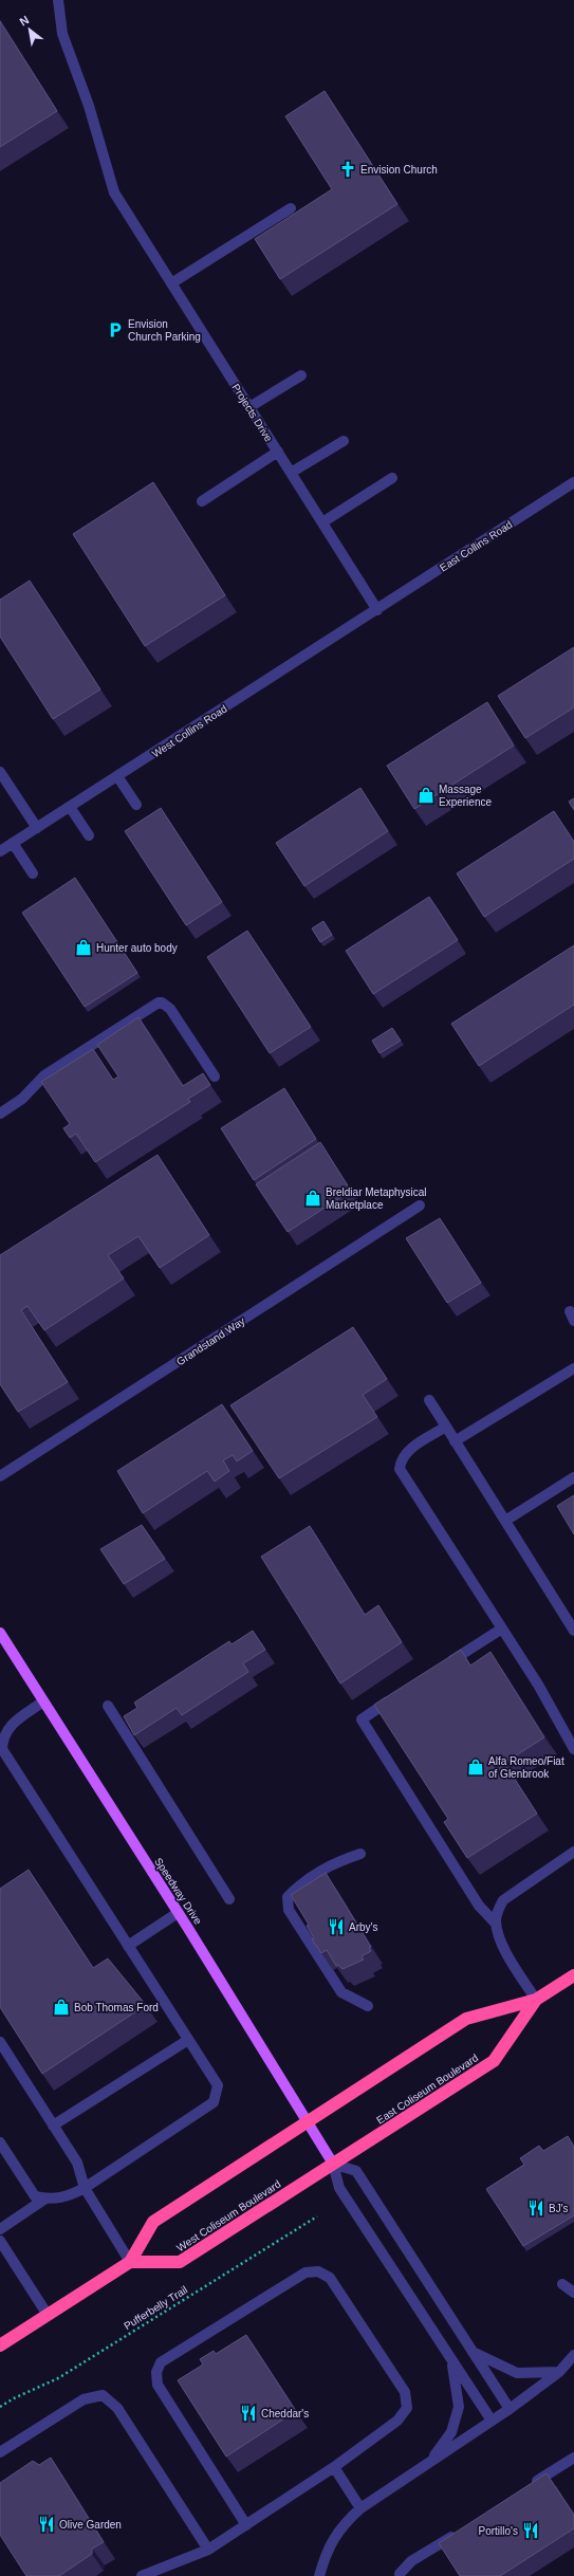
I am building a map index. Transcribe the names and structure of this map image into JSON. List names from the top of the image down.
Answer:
{
  "streets": {
    "highway": ["East Coliseum Boulevard", "West Coliseum Boulevard"],
    "main road": ["Speedway Drive"],
    "street": [
      "Projects Drive",
      "East Collins Road",
      "West Collins Road",
      "Grandstand Way"
    ],
    "path": ["Pufferbelly Trail"]
  },
  "crossings": [
    ["Projects Drive", "East Collins Road"],
    ["Projects Drive", "West Collins Road"],
    ["East Collins Road", "West Collins Road"],
    ["Speedway Drive", "East Coliseum Boulevard"],
    ["Speedway Drive", "West Coliseum Boulevard"],
    ["East Coliseum Boulevard", "West Coliseum Boulevard"]
  ],
  "places": {
    "church": ["Envision Church"],
    "parking": ["Envision Church Parking"],
    "shop": [
      "Massage Experience",
      "Hunter auto body",
      "Breldiar Metaphysical Marketplace",
      "Alfa Romeo/Fiat of Glenbrook",
      "Bob Thomas Ford"
    ],
    "restaurant": [
      "Arby's",
      "BJ's",
      "Cheddar's",
      "Olive Garden",
      "Portillo's"
    ]
  },
  "north": "top left"
}
